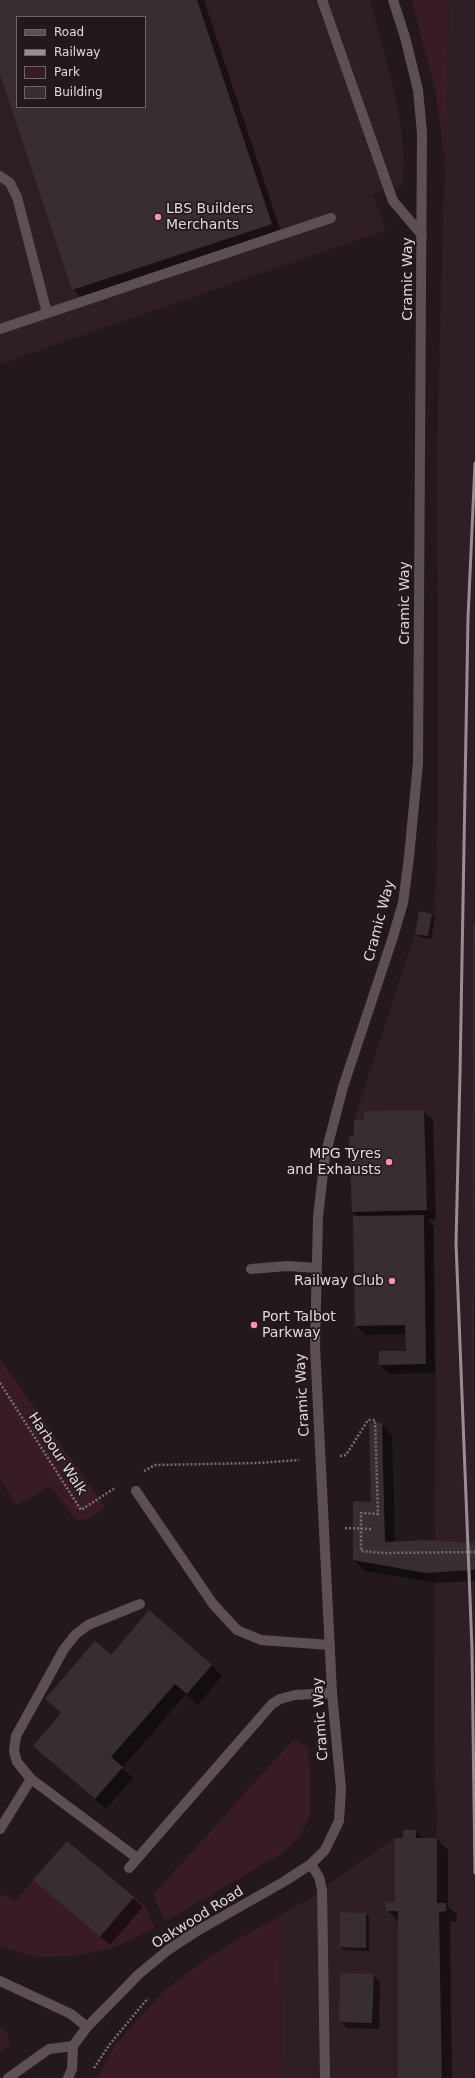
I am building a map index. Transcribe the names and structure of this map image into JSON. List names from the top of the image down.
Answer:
{
  "streets": {
    "street": ["Cramic Way", "Oakwood Road"],
    "path": ["Harbour Walk"]
  },
  "crossings": [
    ["Cramic Way", "Oakwood Road"]
  ],
  "places": [
    "LBS Builders Merchants",
    "MPG Tyres and Exhausts",
    "Railway Club",
    "Port Talbot Parkway"
  ],
  "legend": [
    "Road",
    "Railway",
    "Park",
    "Building"
  ]
}
